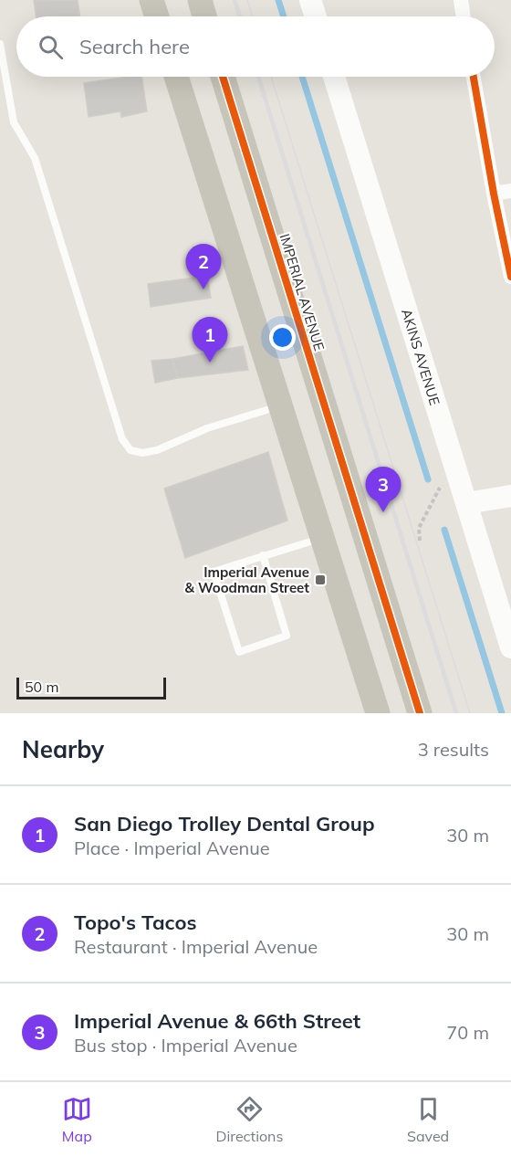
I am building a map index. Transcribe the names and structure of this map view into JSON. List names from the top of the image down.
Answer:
{
  "streets": {
    "main road": ["IMPERIAL AVENUE", "AKINS AVENUE"]
  },
  "places": {
    "transit": ["Imperial Avenue & Woodman Street"]
  },
  "scale_bar": "50 m",
  "page": {
    "search": "Search here",
    "pins": ["2", "1", "3"],
    "scale": "50 m",
    "heading": ["Nearby", "3 results"],
    "list": [
      {
        "mark": "1",
        "name": "San Diego Trolley Dental Group",
        "note": "Place · Imperial Avenue",
        "value": "30 m"
      },
      {
        "mark": "2",
        "name": "Topo's Tacos",
        "note": "Restaurant · Imperial Avenue",
        "value": "30 m"
      },
      {
        "mark": "3",
        "name": "Imperial Avenue & 66th Street",
        "note": "Bus stop · Imperial Avenue",
        "value": "70 m"
      }
    ],
    "nav": ["Map", "Directions", "Saved"]
  }
}
